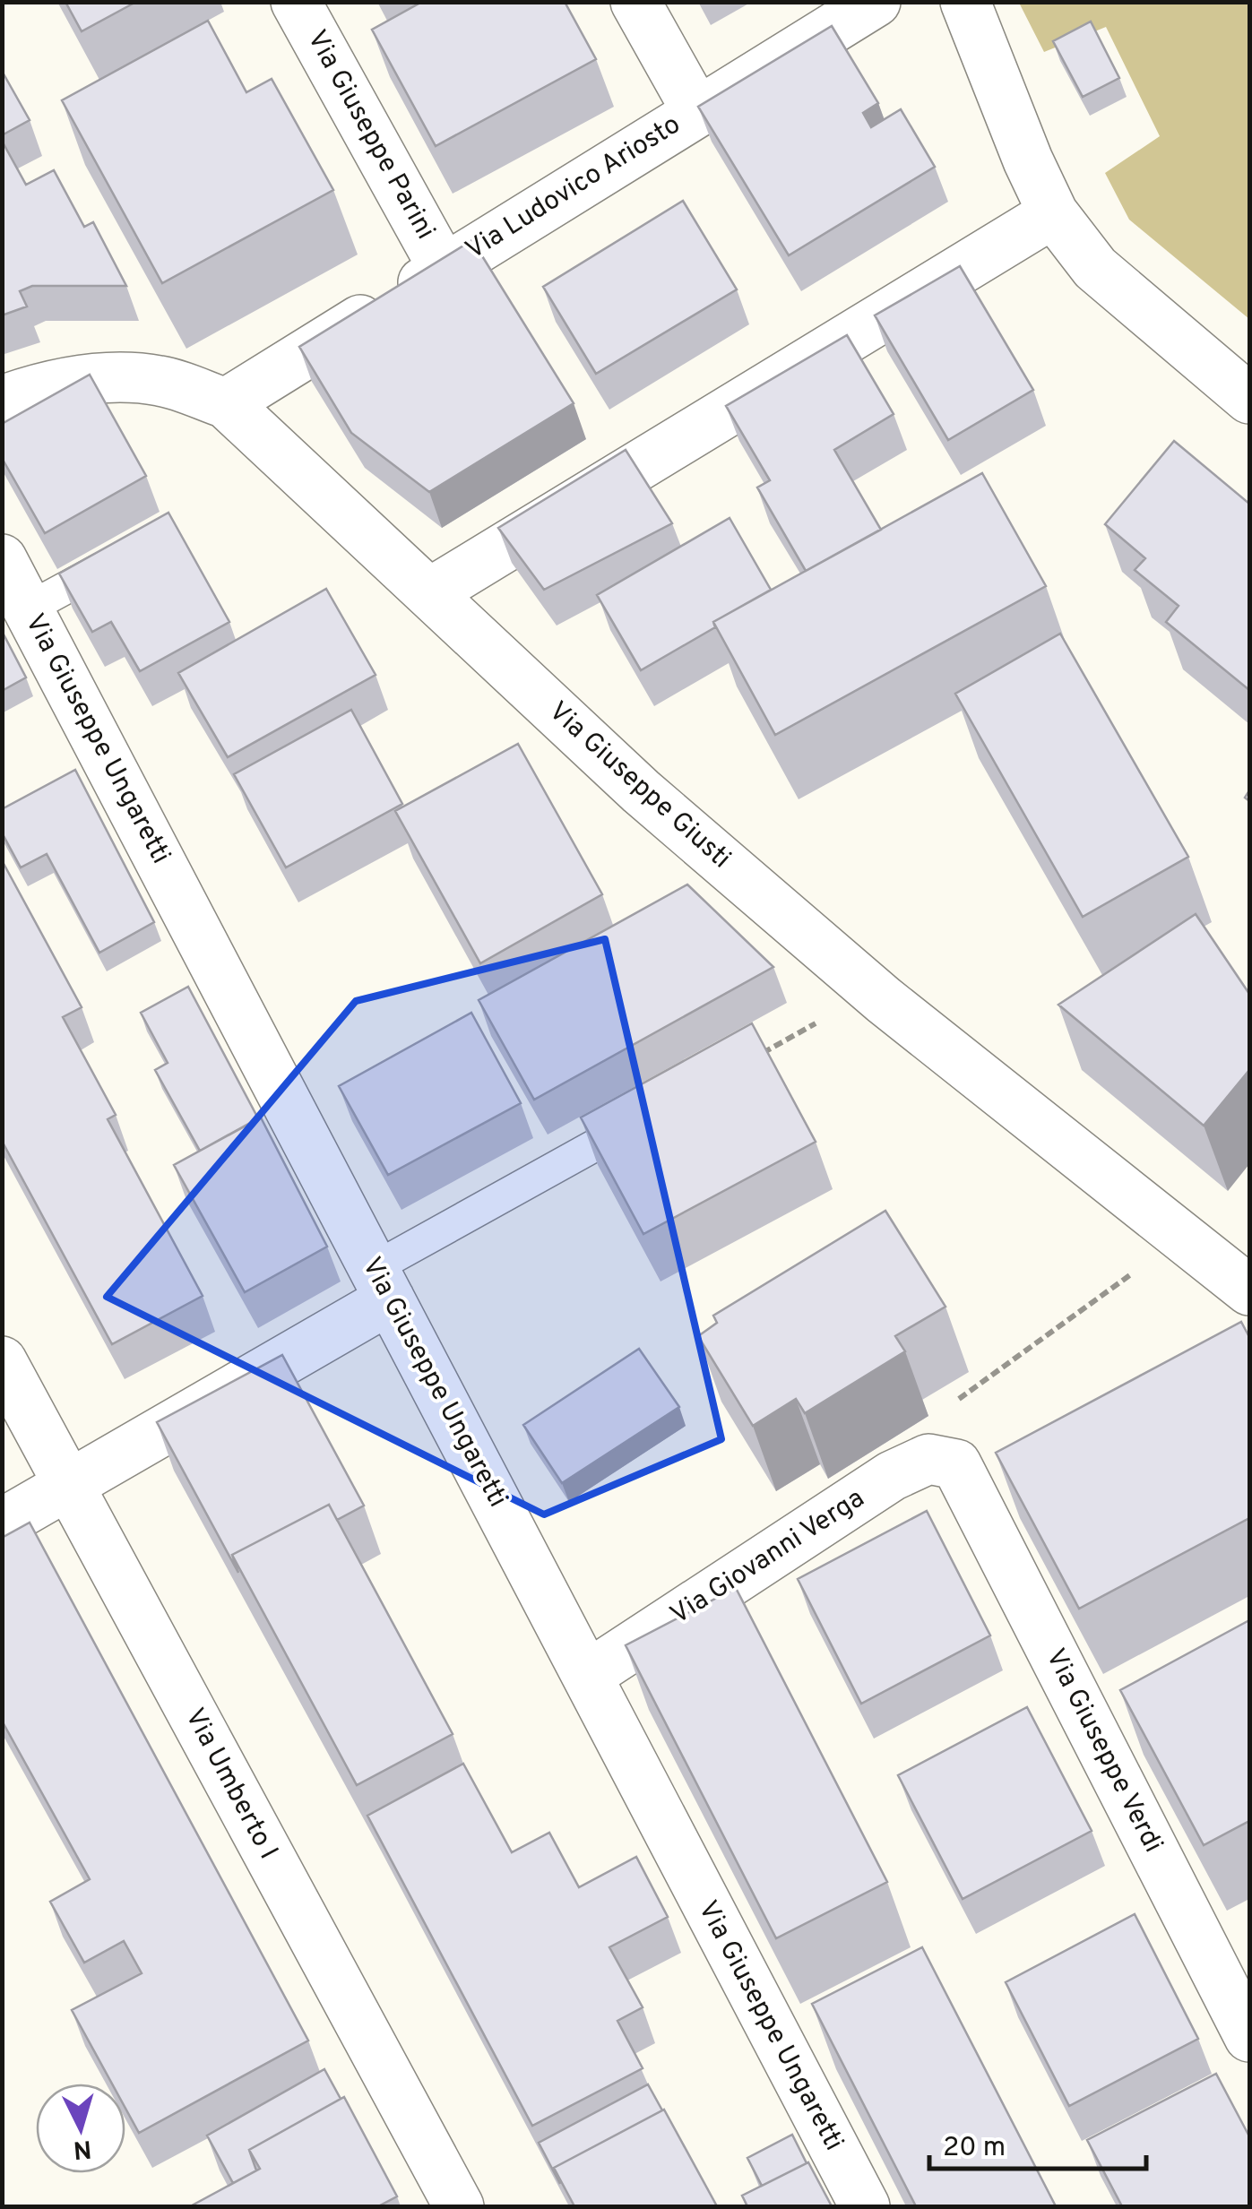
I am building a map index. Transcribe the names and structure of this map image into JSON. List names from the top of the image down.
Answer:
{
  "streets": {
    "street": [
      "Via Giuseppe Parini",
      "Via Ludovico Ariosto",
      "Via Giuseppe Ungaretti",
      "Via Giuseppe Giusti",
      "Via Giovanni Verga",
      "Via Giuseppe Verdi",
      "Via Umberto I"
    ]
  },
  "crossings": [
    ["Via Giuseppe Parini", "Via Ludovico Ariosto"],
    ["Via Ludovico Ariosto", "Via Giuseppe Giusti"],
    ["Via Giuseppe Ungaretti", "Via Giovanni Verga"],
    ["Via Giovanni Verga", "Via Giuseppe Verdi"]
  ],
  "scale_bar": "20 m",
  "north": "bottom"
}
